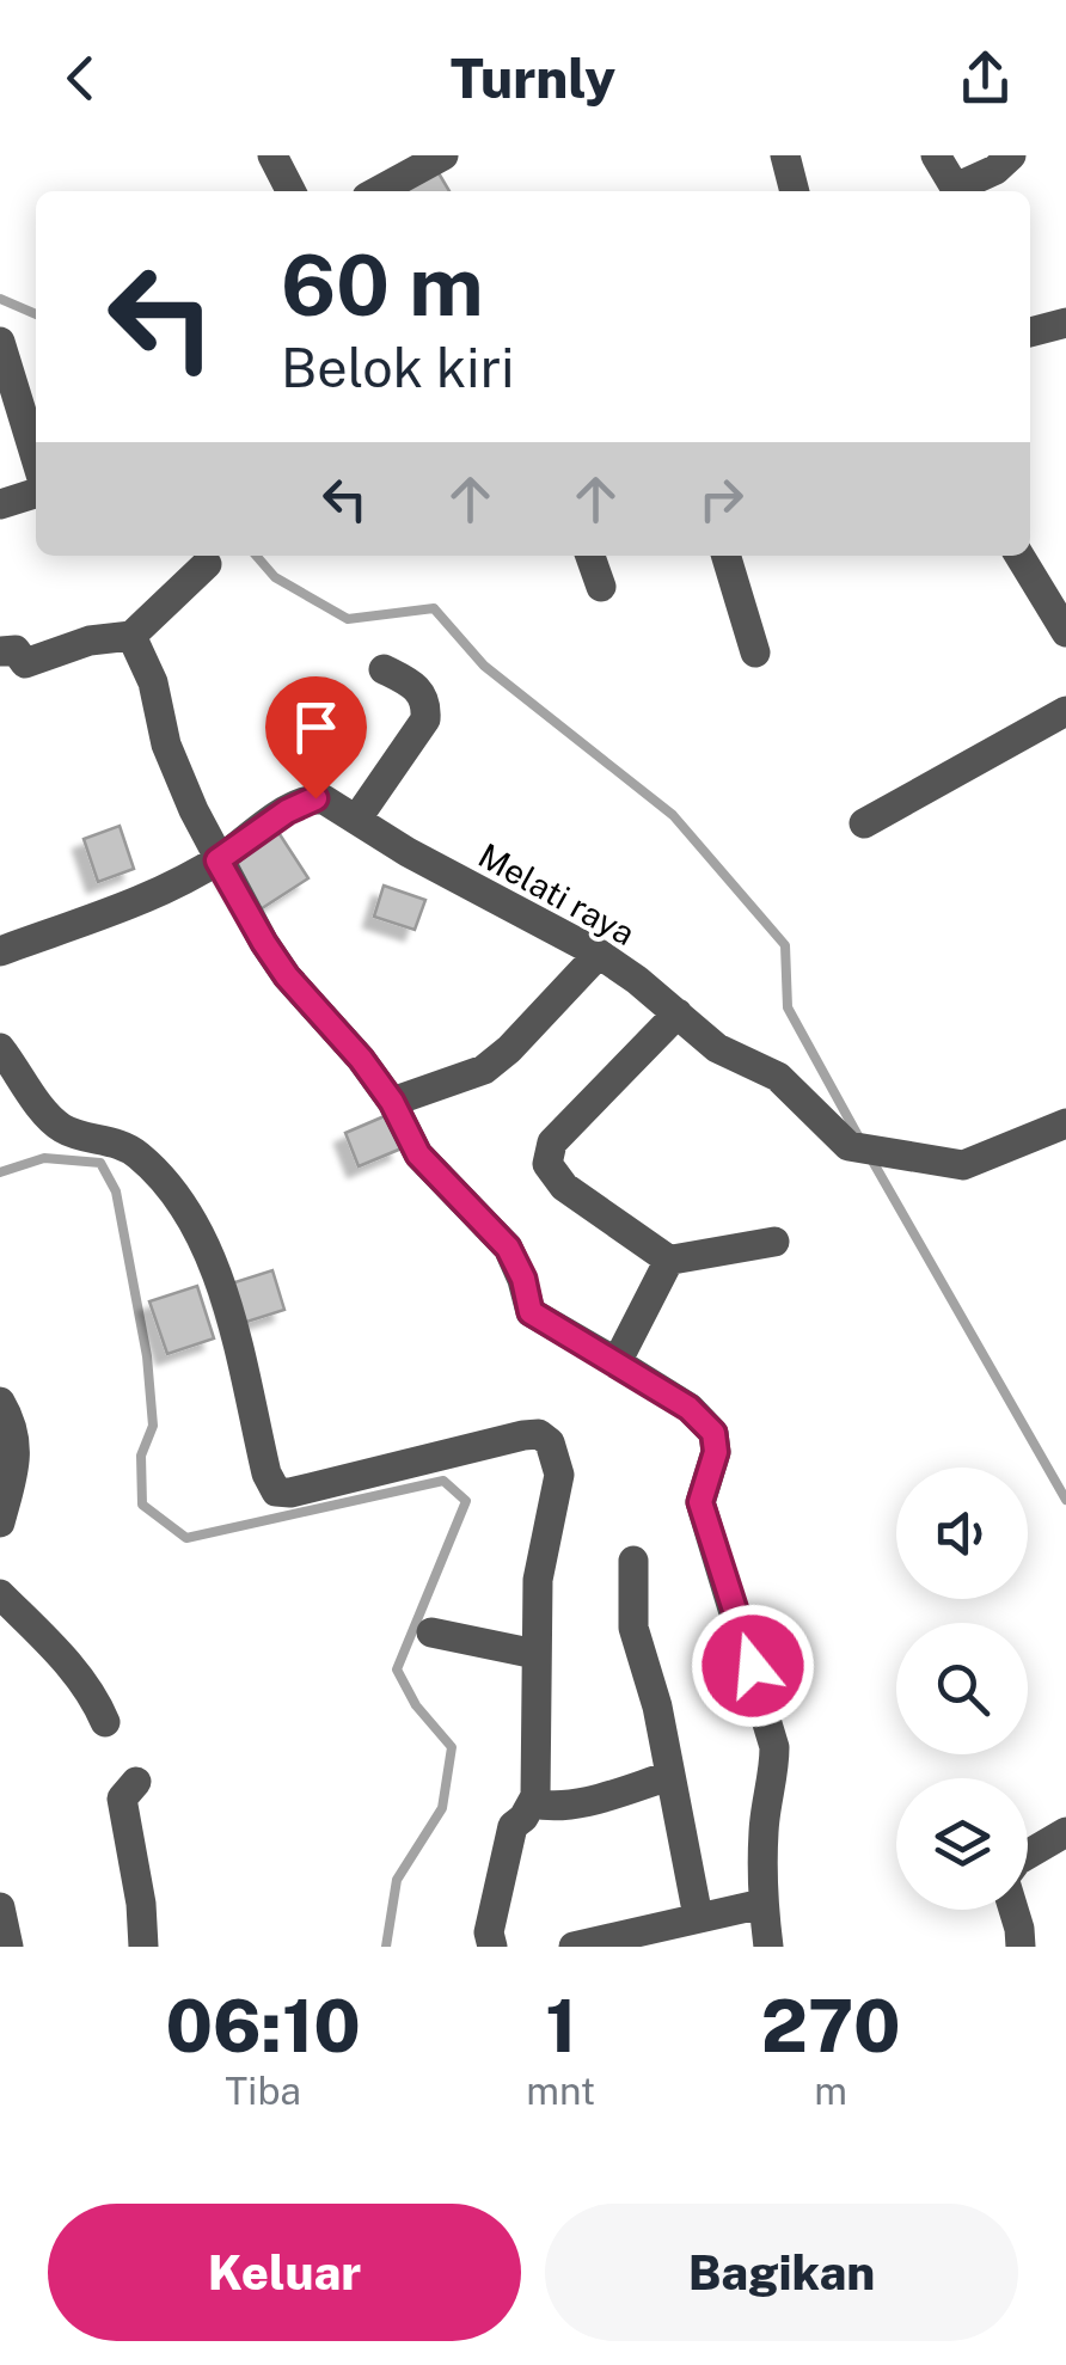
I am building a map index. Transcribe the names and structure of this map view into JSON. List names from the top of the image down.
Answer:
{
  "streets": {
    "street": ["Melati raya"]
  },
  "page": {
    "header": "Turnly",
    "turn": ["60 m", "Belok kiri"],
    "eta": [
      "06:10",
      "Tiba",
      "1",
      "mnt",
      "270",
      "m"
    ],
    "buttons": ["Keluar", "Bagikan"]
  }
}
